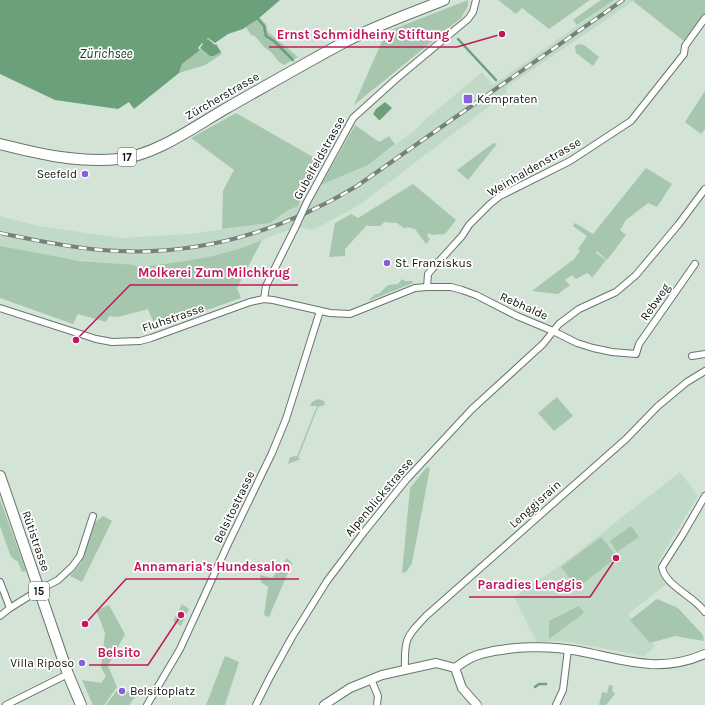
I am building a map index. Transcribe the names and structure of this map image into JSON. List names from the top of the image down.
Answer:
{
  "streets": {
    "main road": [
      "Zürcherstrasse",
      "17",
      "Rütistrasse",
      "15"
    ],
    "street": [
      "Gubelfeldstrasse",
      "Weinhaldenstrasse",
      "Rebweg",
      "Rebhalde",
      "Fluhstrasse",
      "Alpenblickstrasse",
      "Lenggisrain",
      "Belsitostrasse"
    ]
  },
  "crossings": [
    ["Gubelfeldstrasse", "Fluhstrasse"],
    ["Weinhaldenstrasse", "Rebhalde"],
    ["Rebweg", "Rebhalde"],
    ["Rebweg", "Alpenblickstrasse"],
    ["Rebhalde", "Fluhstrasse"],
    ["Rebhalde", "Alpenblickstrasse"],
    ["Fluhstrasse", "Belsitostrasse"]
  ],
  "water": ["Zürichsee"],
  "places": {
    "other": [
      "Ernst Schmidheiny Stiftung",
      "Seefeld",
      "St. Franziskus",
      "Molkerei Zum Milchkrug",
      "Paradies Lenggis",
      "Belsito",
      "Annamaria’s Hundesalon",
      "Villa Riposo",
      "Belsitoplatz"
    ],
    "transit": ["Kempraten"]
  }
}
